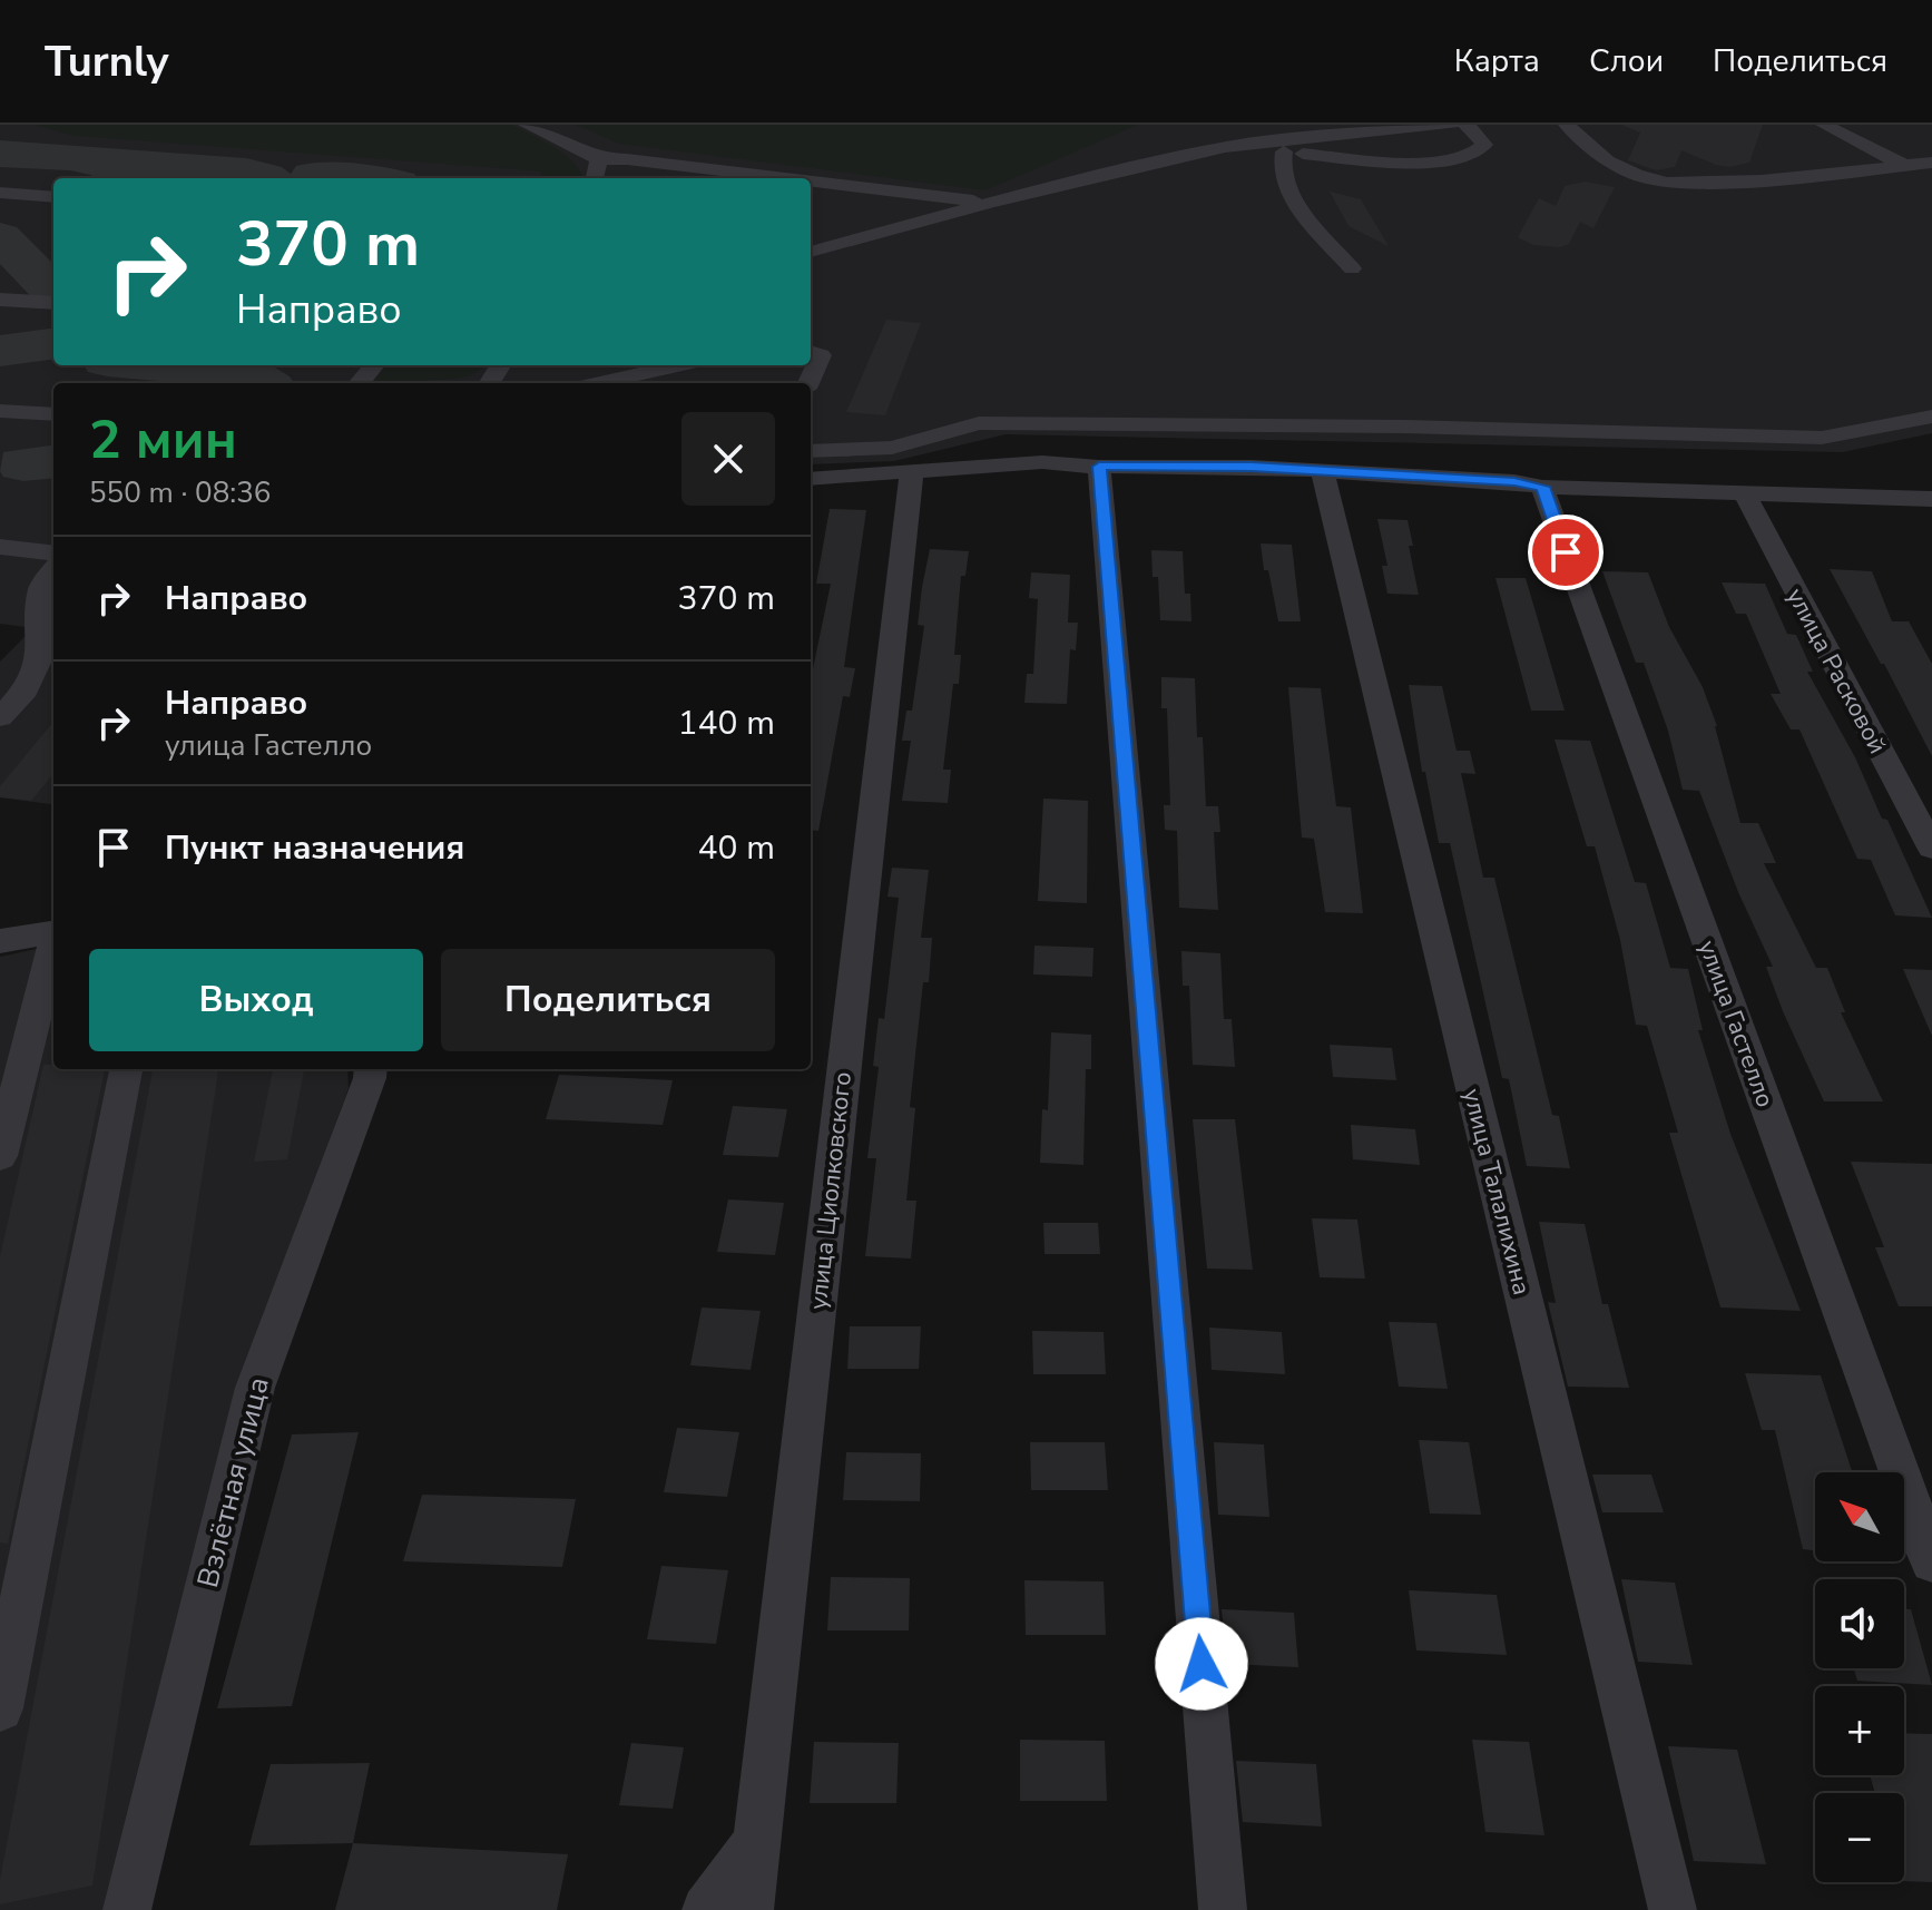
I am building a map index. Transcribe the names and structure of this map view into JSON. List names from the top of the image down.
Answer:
{
  "streets": {
    "street": [
      "улица Расковой",
      "улица Гастелло",
      "улица Циолковского",
      "улица Талалихина",
      "Взлётная улица"
    ]
  },
  "north": "top left",
  "page": {
    "header": "Turnly",
    "nav": ["Карта", "Слои", "Поделиться"],
    "turn": ["370 m", "Направо"],
    "heading": ["2 мин", "550 m · 08:36"],
    "list": [
      {
        "name": "Направо",
        "value": "370 m"
      },
      {
        "name": "Направо",
        "note": "улица Гастелло",
        "value": "140 m"
      },
      {
        "name": "Пункт назначения",
        "value": "40 m"
      }
    ],
    "buttons": ["Выход", "Поделиться"],
    "map_buttons": ["+", "−"]
  }
}
